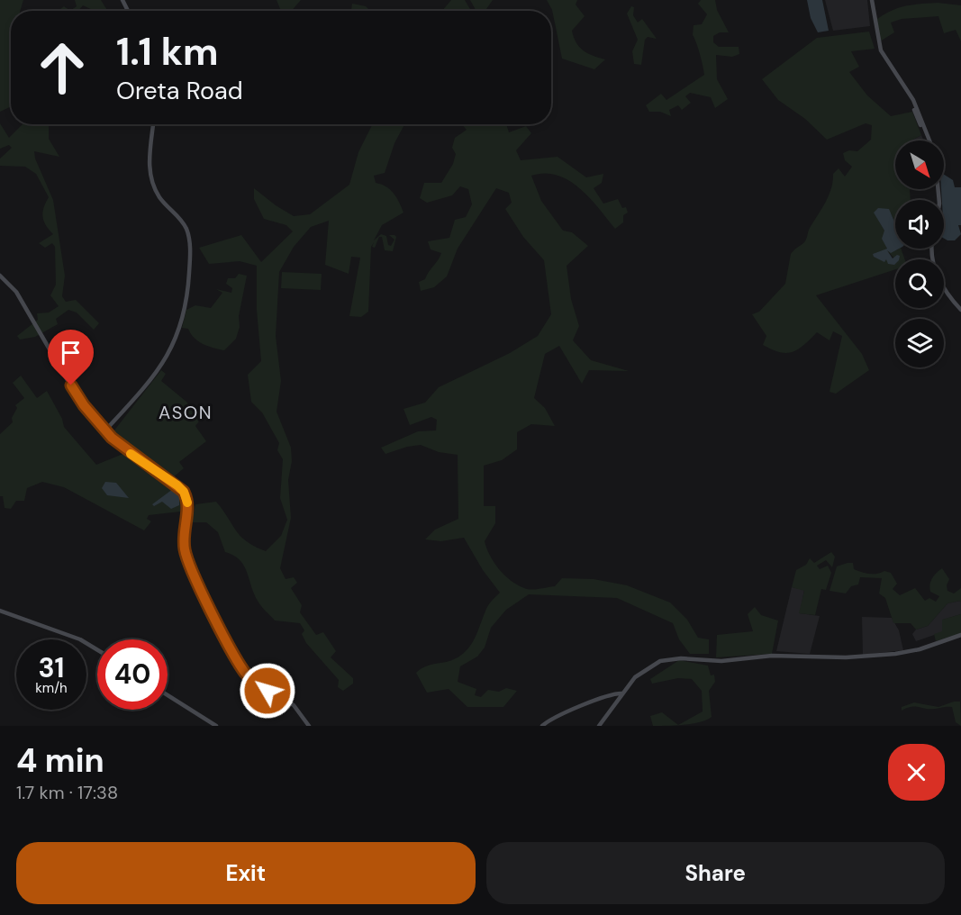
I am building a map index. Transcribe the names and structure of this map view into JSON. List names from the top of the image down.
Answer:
{
  "districts": ["ASON"],
  "north": "bottom right",
  "page": {
    "turn": ["1.1 km", "Oreta Road"],
    "speed": "31 km/h",
    "limit": "40",
    "heading": ["4 min", "1.7 km · 17:38"],
    "buttons": ["Exit", "Share"]
  }
}
